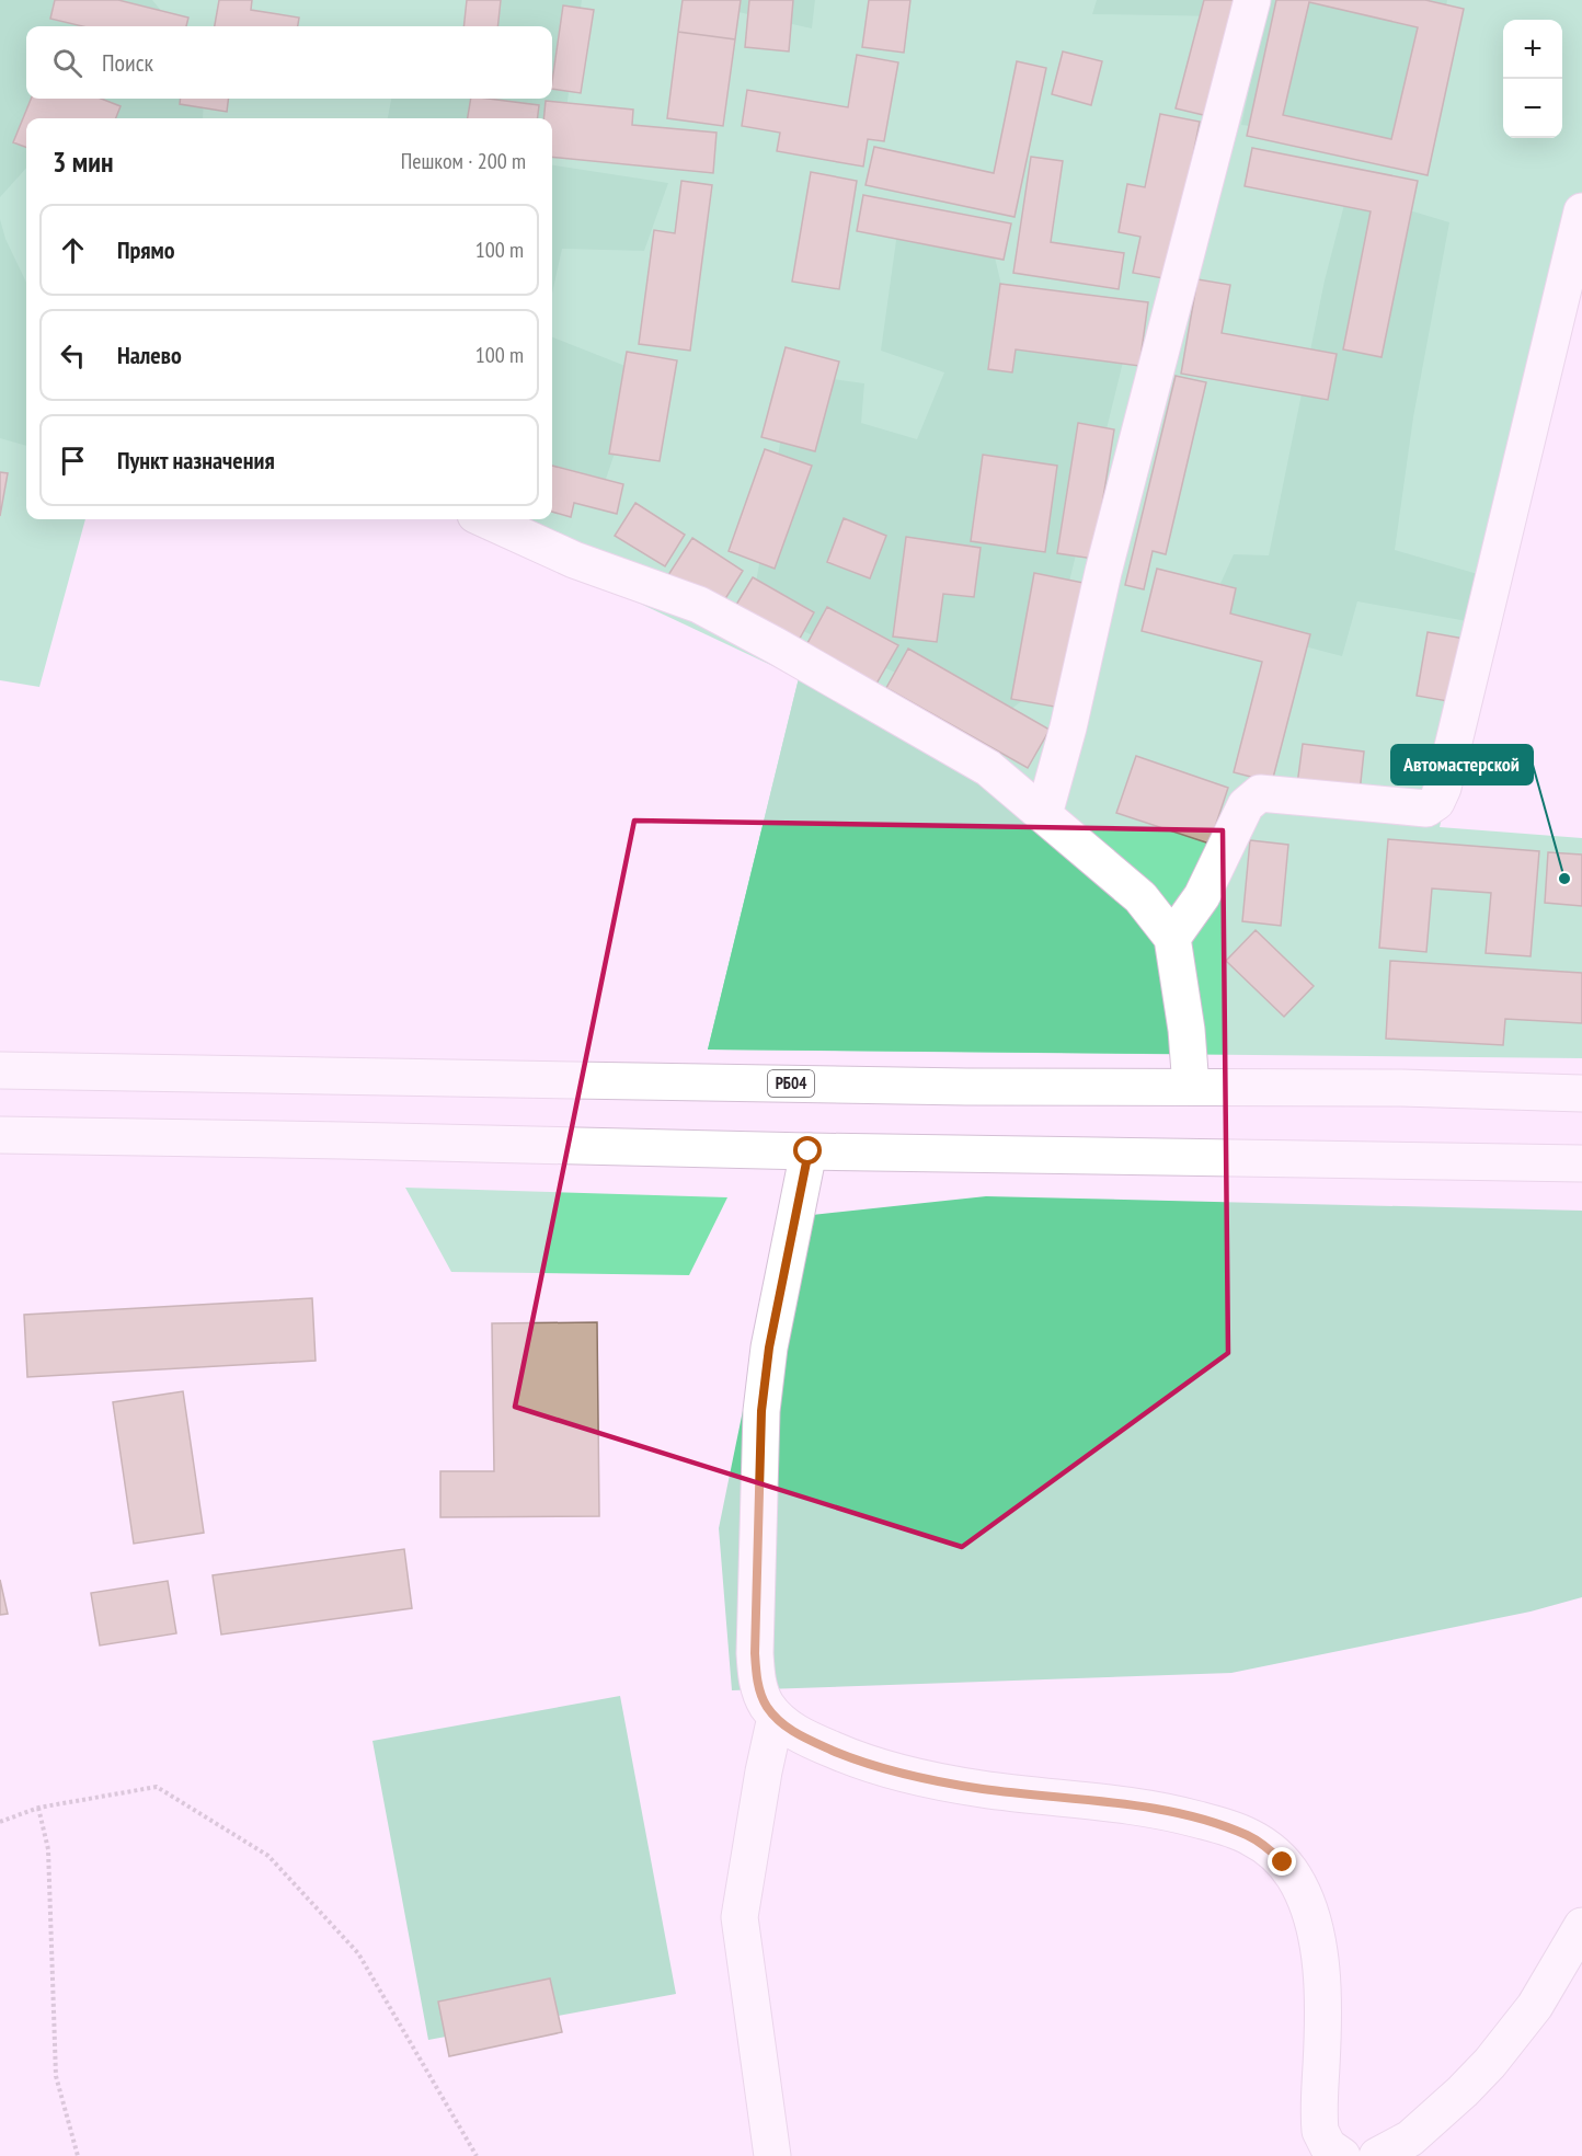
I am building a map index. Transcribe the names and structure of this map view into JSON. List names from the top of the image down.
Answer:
{
  "streets": {
    "main road": ["РБ04"]
  },
  "places": ["Автомастерской"],
  "page": {
    "map_buttons": ["+", "−"],
    "search": "Поиск",
    "heading": ["3 мин", "Пешком · 200 m"],
    "list": [
      ["Прямо", "100 m"],
      ["Налево", "100 m"],
      "Пункт назначения"
    ]
  }
}
